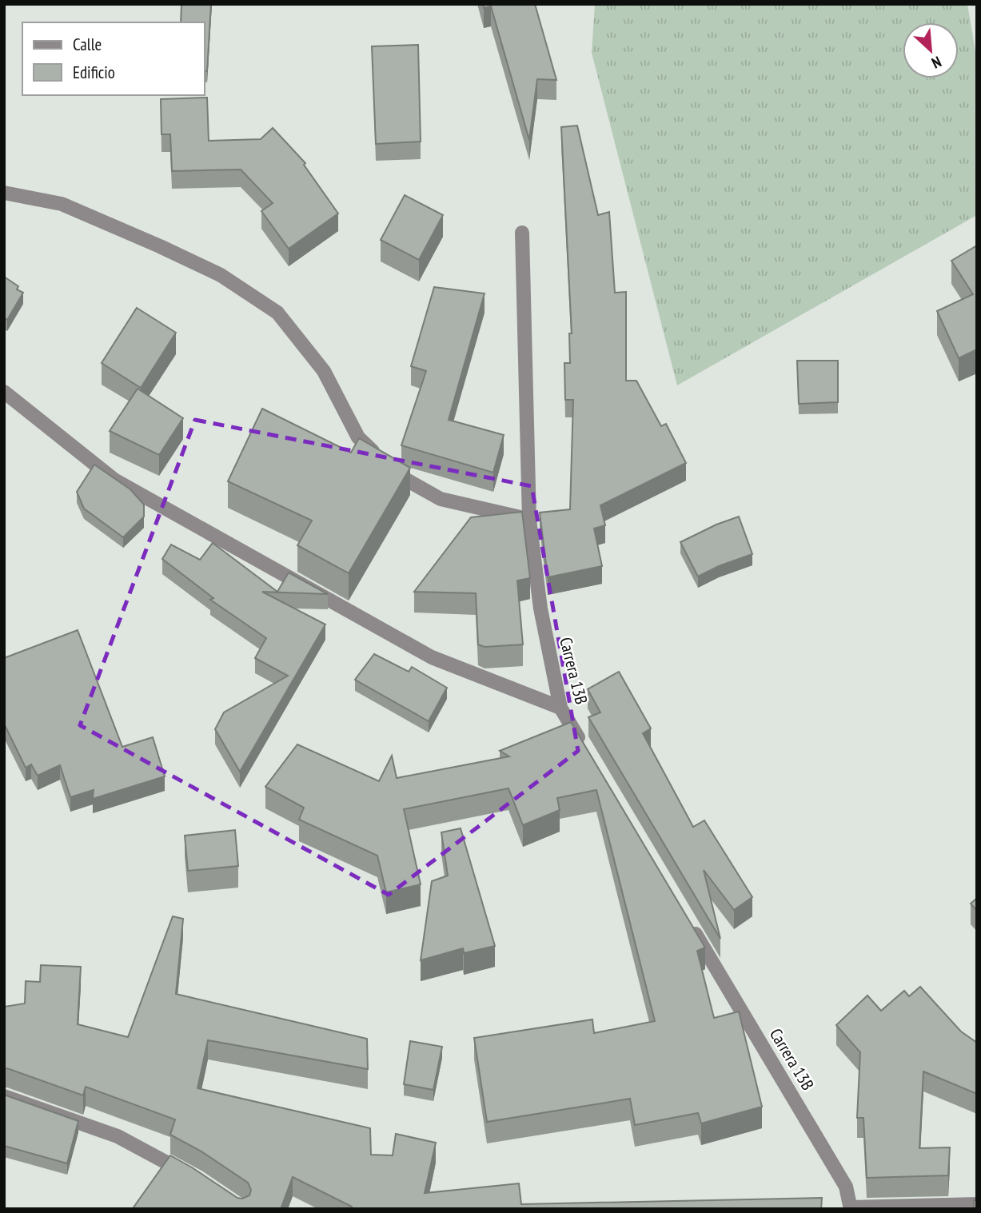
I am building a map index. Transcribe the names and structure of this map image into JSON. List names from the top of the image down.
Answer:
{
  "streets": {
    "street": ["Carrera 13B"]
  },
  "legend": ["Calle", "Edificio"],
  "north": "bottom right"
}
